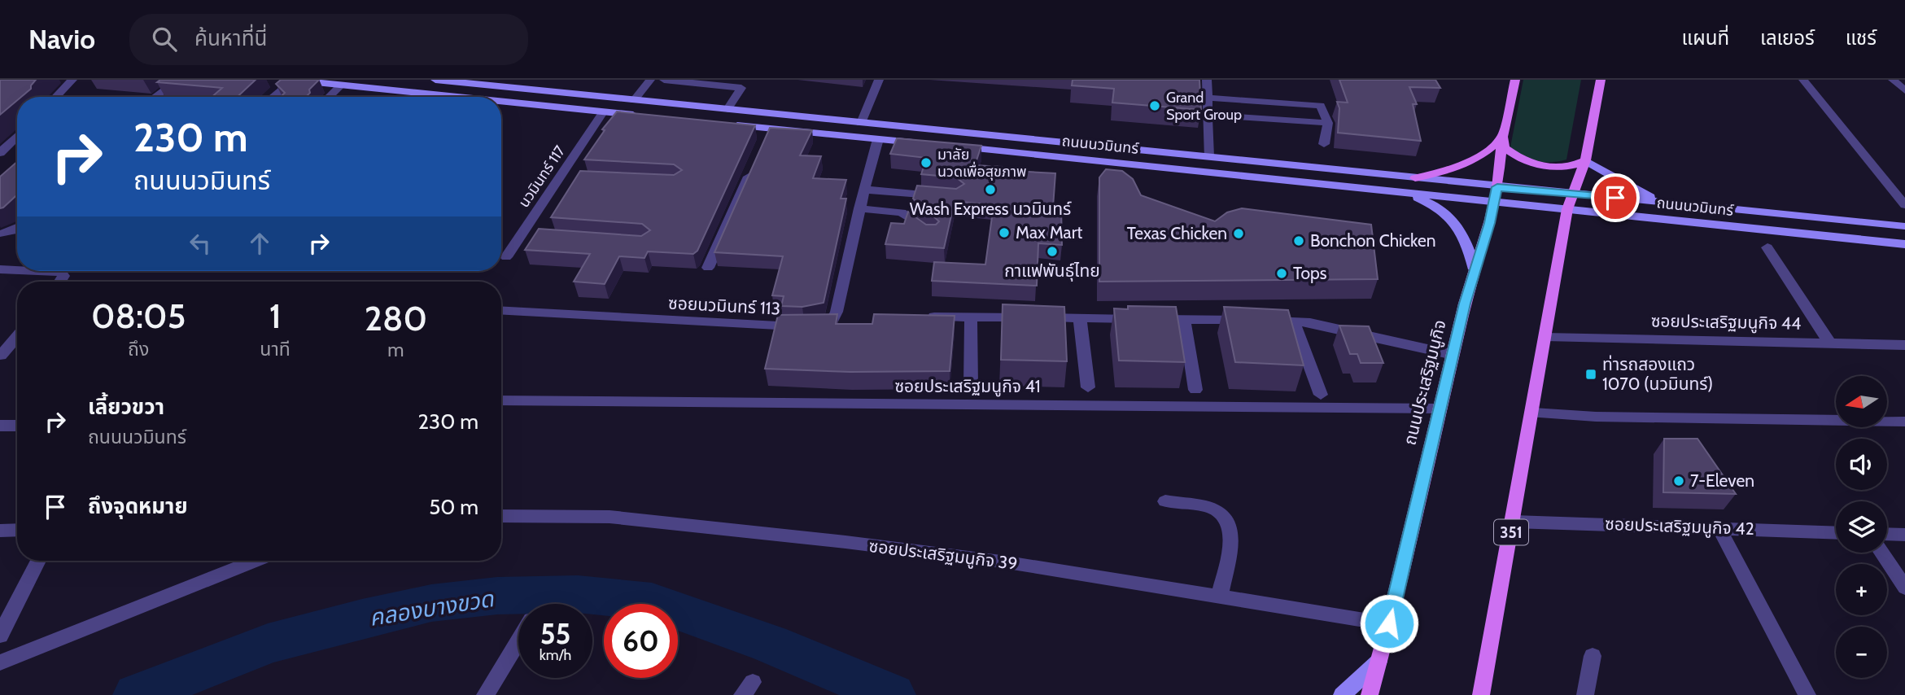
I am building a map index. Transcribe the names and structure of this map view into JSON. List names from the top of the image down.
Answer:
{
  "streets": {
    "main road": ["ถนนนวมินทร์", "ถนนประเสริฐมนูกิจ", "351"],
    "street": [
      "นวมินทร์ 117",
      "ซอยนวมินทร์ 113",
      "ซอยประเสริฐมนูกิจ 44",
      "ซอยประเสริฐมนูกิจ 41",
      "ซอยประเสริฐมนูกิจ 42",
      "ซอยประเสริฐมนูกิจ 39"
    ]
  },
  "crossings": [
    ["ถนนนวมินทร์", "ถนนประเสริฐมนูกิจ"],
    ["ถนนนวมินทร์", "351"],
    ["ซอยประเสริฐมนูกิจ 44", "351"],
    ["ถนนประเสริฐมนูกิจ", "ซอยประเสริฐมนูกิจ 41"],
    ["ถนนประเสริฐมนูกิจ", "ซอยประเสริฐมนูกิจ 39"],
    ["ซอยประเสริฐมนูกิจ 42", "351"]
  ],
  "water": ["คลองบางขวด"],
  "places": {
    "other": [
      "Grand Sport Group",
      "มาลัย นวดเพื่อสุขภาพ",
      "Wash Express นวมินทร์",
      "Max Mart",
      "Texas Chicken",
      "Bonchon Chicken",
      "กาแฟพันธุ์ไทย",
      "Tops",
      "7-Eleven"
    ],
    "transit": ["ท่ารถสองแถว 1070 (นวมินทร์)"]
  },
  "north": "left",
  "page": {
    "header": "Navio",
    "search": "ค้นหาที่นี่",
    "nav": ["แผนที่", "เลเยอร์", "แชร์"],
    "turn": ["230 m", "ถนนนวมินทร์"],
    "eta": [
      "08:05",
      "ถึง",
      "1",
      "นาที",
      "280",
      "m"
    ],
    "map_buttons": ["+", "−"],
    "list": [
      {
        "name": "เลี้ยวขวา",
        "note": "ถนนนวมินทร์",
        "value": "230 m"
      },
      {
        "name": "ถึงจุดหมาย",
        "value": "50 m"
      }
    ],
    "speed": "55 km/h",
    "limit": "60"
  }
}
